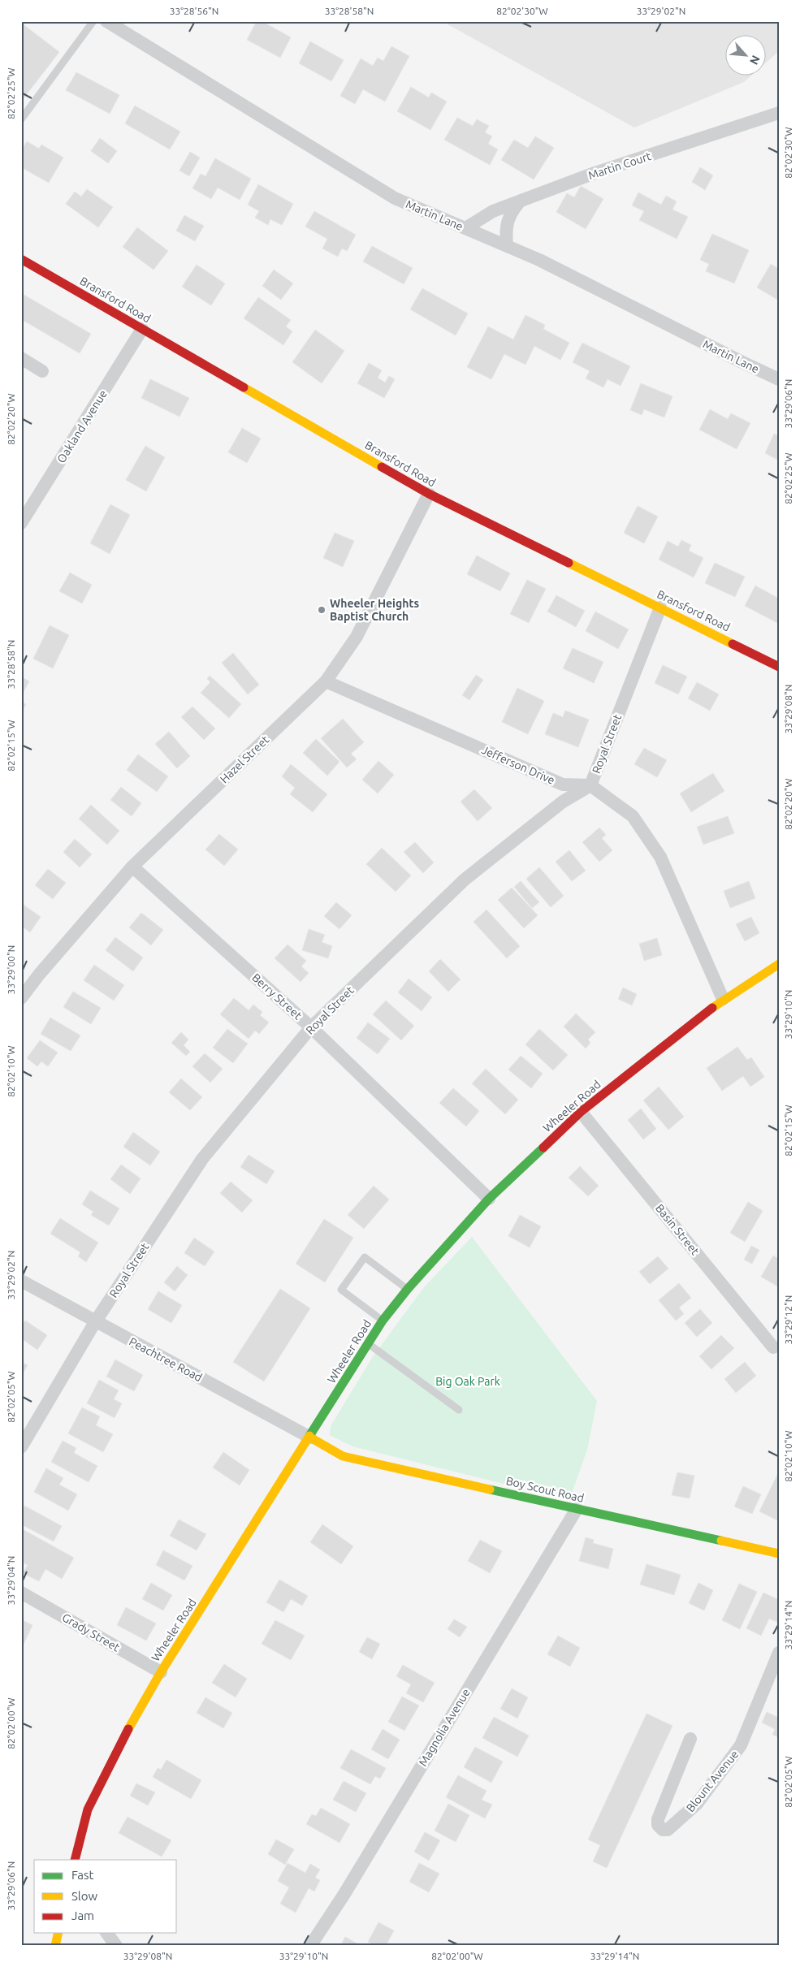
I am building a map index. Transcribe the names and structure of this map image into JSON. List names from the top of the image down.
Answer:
{
  "streets": {
    "street": [
      "Martin Court",
      "Martin Lane",
      "Bransford Road",
      "Oakland Avenue",
      "Royal Street",
      "Hazel Street",
      "Jefferson Drive",
      "Berry Street",
      "Wheeler Road",
      "Basin Street",
      "Peachtree Road",
      "Boy Scout Road",
      "Grady Street",
      "Magnolia Avenue",
      "Blount Avenue"
    ]
  },
  "crossings": [
    ["Martin Court", "Martin Lane"],
    ["Bransford Road", "Oakland Avenue"],
    ["Bransford Road", "Royal Street"],
    ["Bransford Road", "Hazel Street"],
    ["Royal Street", "Jefferson Drive"],
    ["Royal Street", "Berry Street"],
    ["Royal Street", "Peachtree Road"],
    ["Hazel Street", "Jefferson Drive"],
    ["Hazel Street", "Berry Street"],
    ["Berry Street", "Wheeler Road"],
    ["Wheeler Road", "Basin Street"],
    ["Wheeler Road", "Peachtree Road"],
    ["Wheeler Road", "Boy Scout Road"],
    ["Wheeler Road", "Grady Street"],
    ["Peachtree Road", "Boy Scout Road"],
    ["Boy Scout Road", "Magnolia Avenue"]
  ],
  "parks": ["Big Oak Park"],
  "places": ["Wheeler Heights Baptist Church"],
  "legend": ["Fast", "Slow", "Jam"],
  "north": "bottom right",
  "coordinates": [
    "33°28'56\"N",
    "33°28'58\"N",
    "82°02'30\"W",
    "33°29'02\"N",
    "82°02'25\"W",
    "33°29'06\"N",
    "82°02'20\"W",
    "33°29'08\"N",
    "82°02'15\"W",
    "33°29'00\"N",
    "33°29'10\"N",
    "82°02'10\"W",
    "33°29'12\"N",
    "82°02'05\"W",
    "33°29'04\"N",
    "33°29'14\"N",
    "82°02'00\"W"
  ]
}
